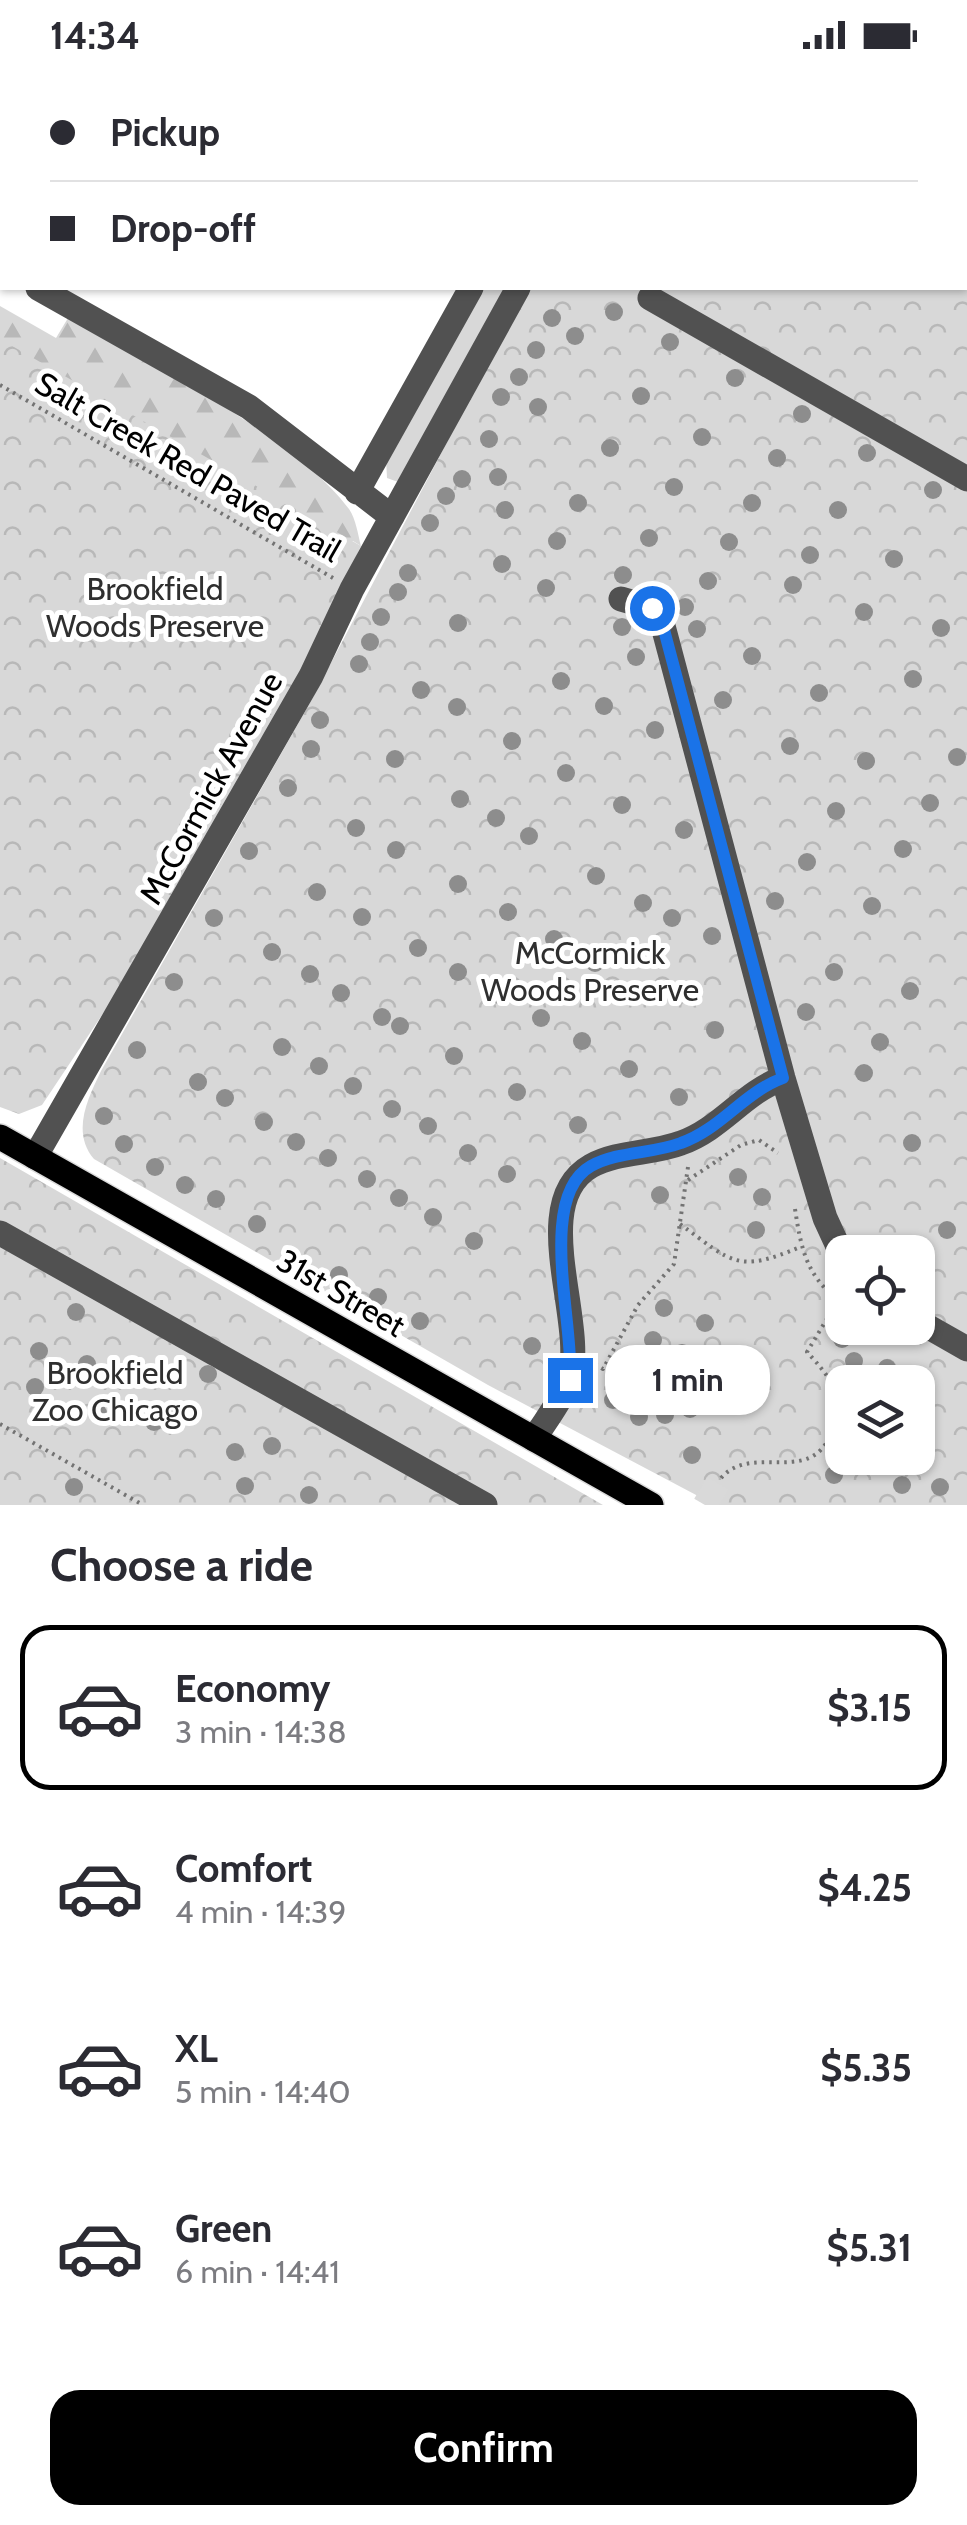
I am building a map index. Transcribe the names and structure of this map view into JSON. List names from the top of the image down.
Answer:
{
  "streets": {
    "main road": ["31st Street"],
    "street": ["McCormick Avenue"],
    "path": ["Salt Creek Red Paved Trail"]
  },
  "crossings": [
    ["Salt Creek Red Paved Trail", "McCormick Avenue"],
    ["McCormick Avenue", "31st Street"]
  ],
  "parks": ["Brookfield Woods Preserve", "McCormick Woods Preserve", "Brookfield Zoo Chicago"],
  "page": {
    "status": "14:34",
    "banner": ["Pickup", "Drop-off"],
    "bubble": "1 min",
    "heading": "Choose a ride",
    "list": [
      {
        "name": "Economy",
        "note": "3 min · 14:38",
        "value": "$3.15"
      },
      {
        "name": "Comfort",
        "note": "4 min · 14:39",
        "value": "$4.25"
      },
      {
        "name": "XL",
        "note": "5 min · 14:40",
        "value": "$5.35"
      },
      {
        "name": "Green",
        "note": "6 min · 14:41",
        "value": "$5.31"
      }
    ],
    "buttons": "Confirm"
  }
}
